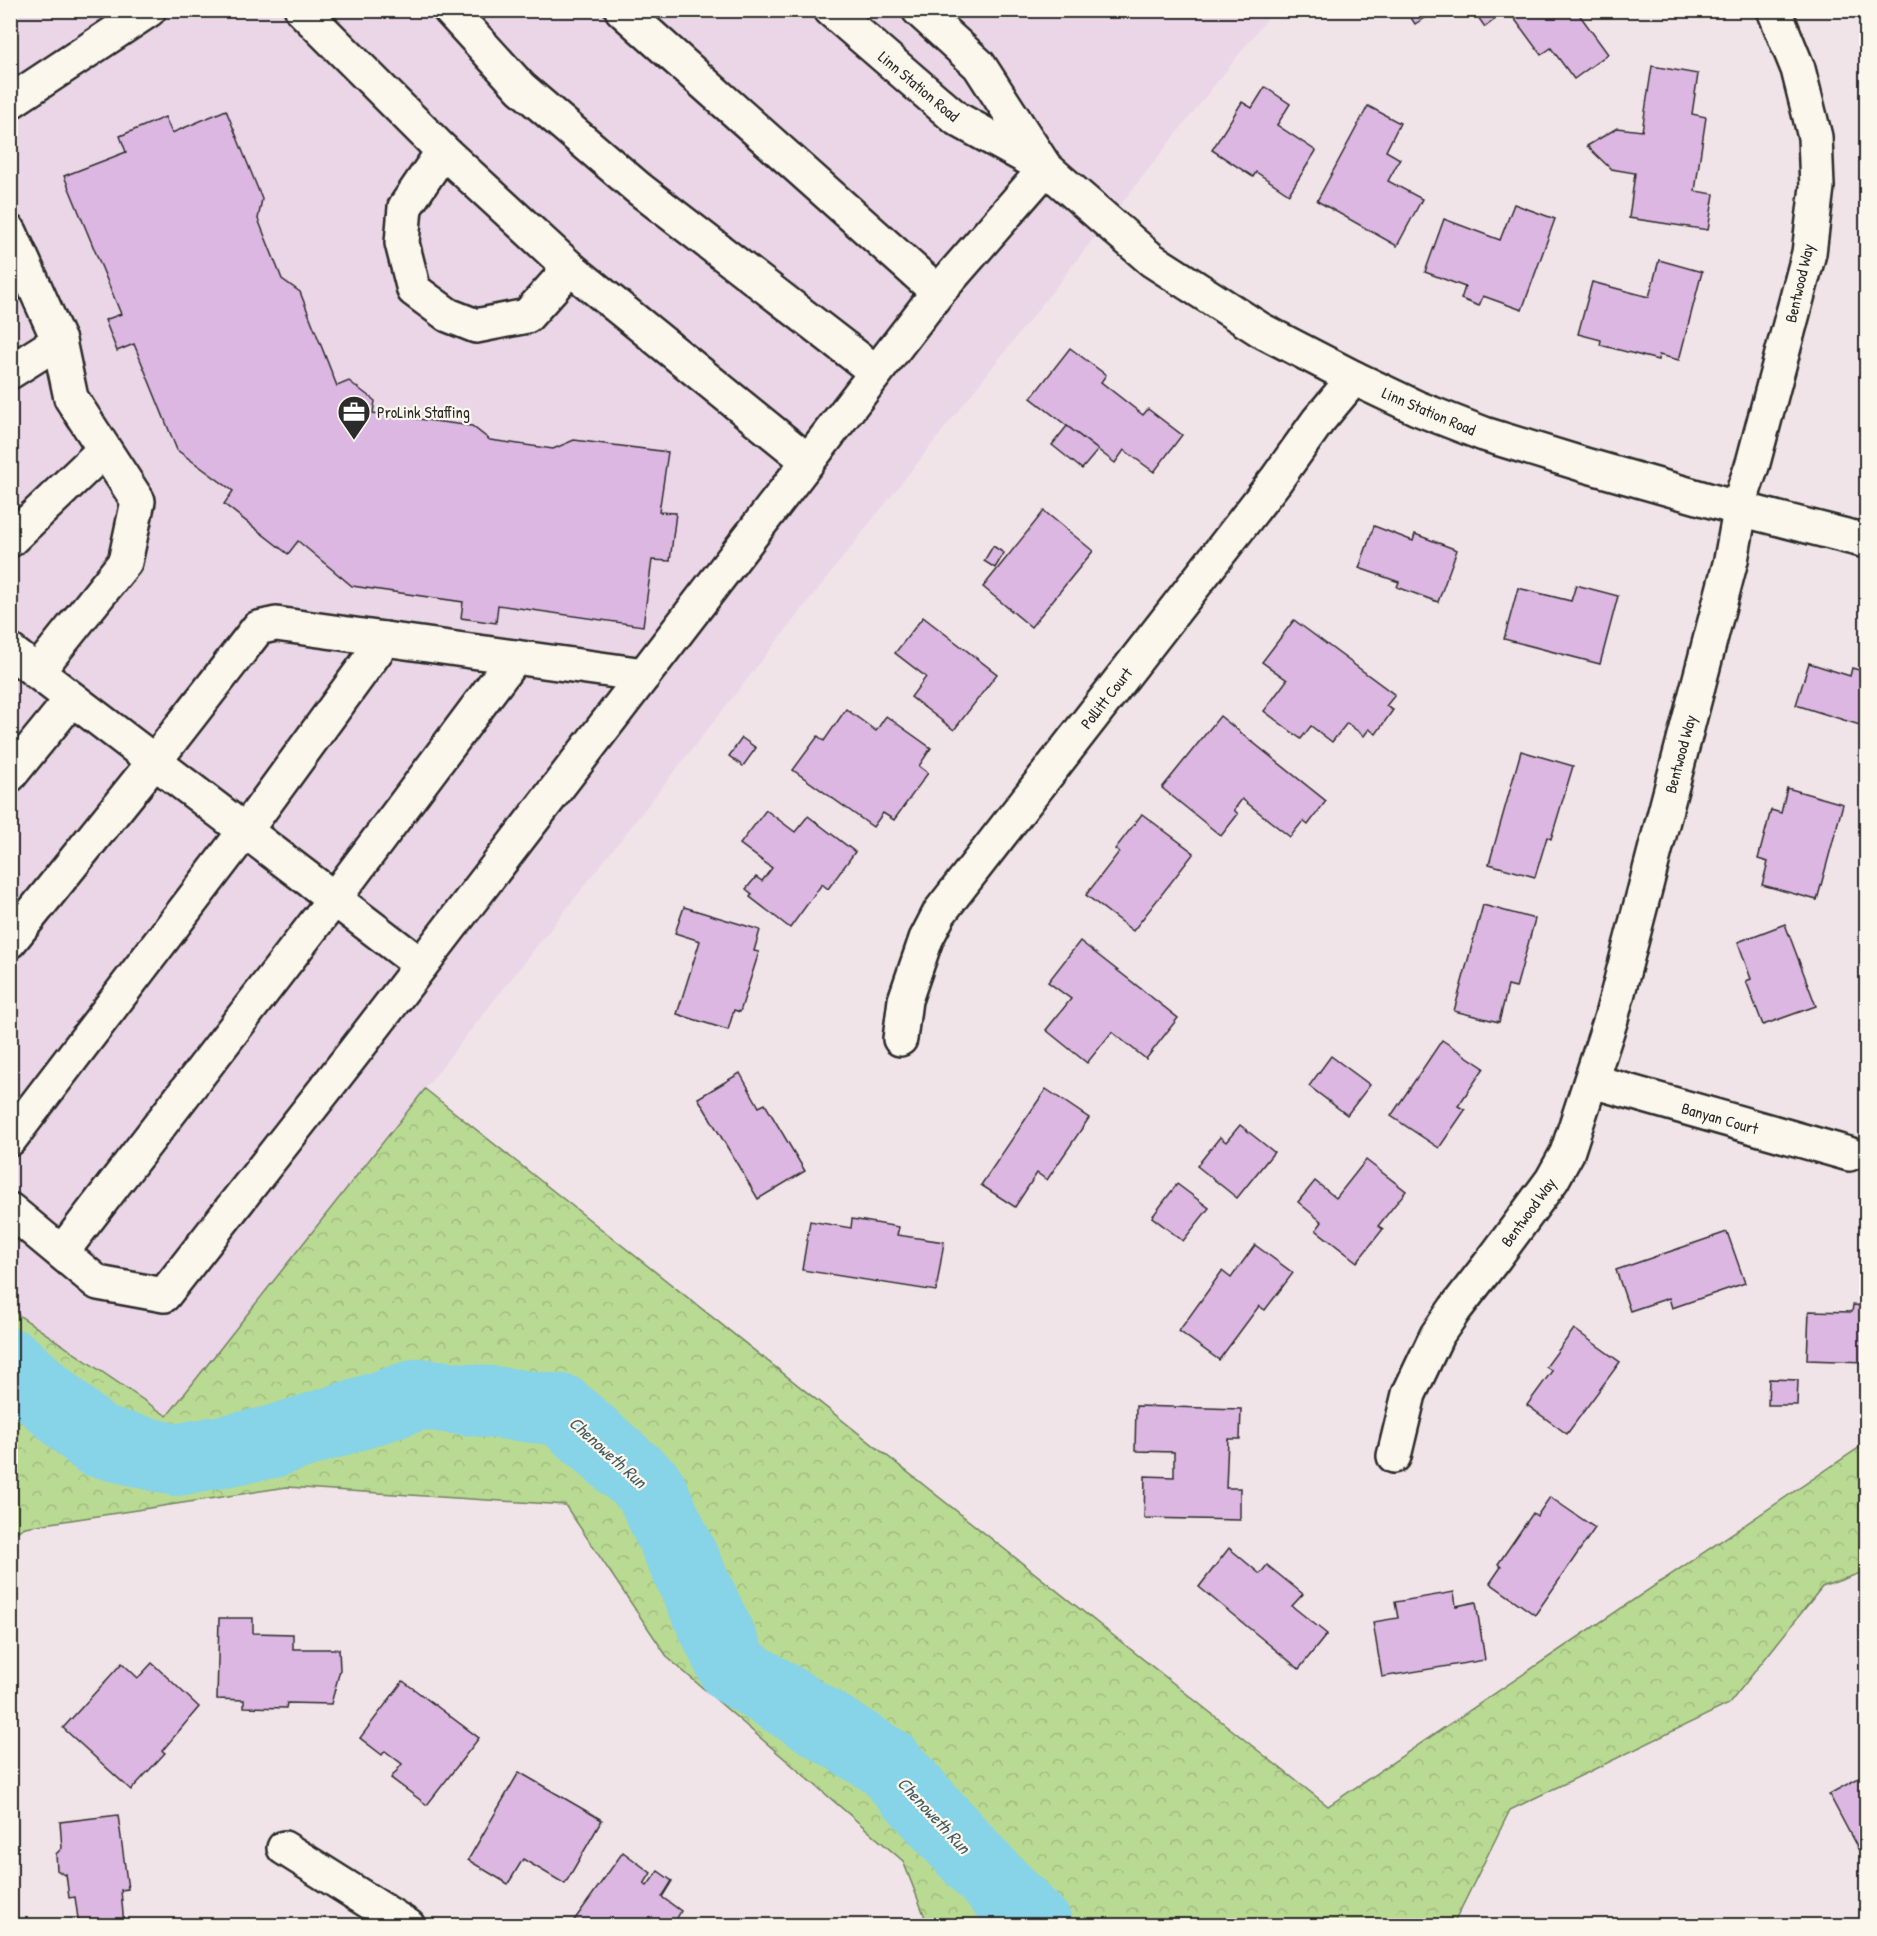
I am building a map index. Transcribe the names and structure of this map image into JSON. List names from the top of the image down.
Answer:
{
  "streets": {
    "street": [
      "Linn Station Road",
      "Bentwood Way",
      "Pollitt Court",
      "Banyan Court"
    ]
  },
  "crossings": [
    ["Linn Station Road", "Bentwood Way"],
    ["Linn Station Road", "Pollitt Court"],
    ["Bentwood Way", "Banyan Court"]
  ],
  "water": ["Chenoweth Run"],
  "places": {
    "office": ["ProLink Staffing"]
  }
}
